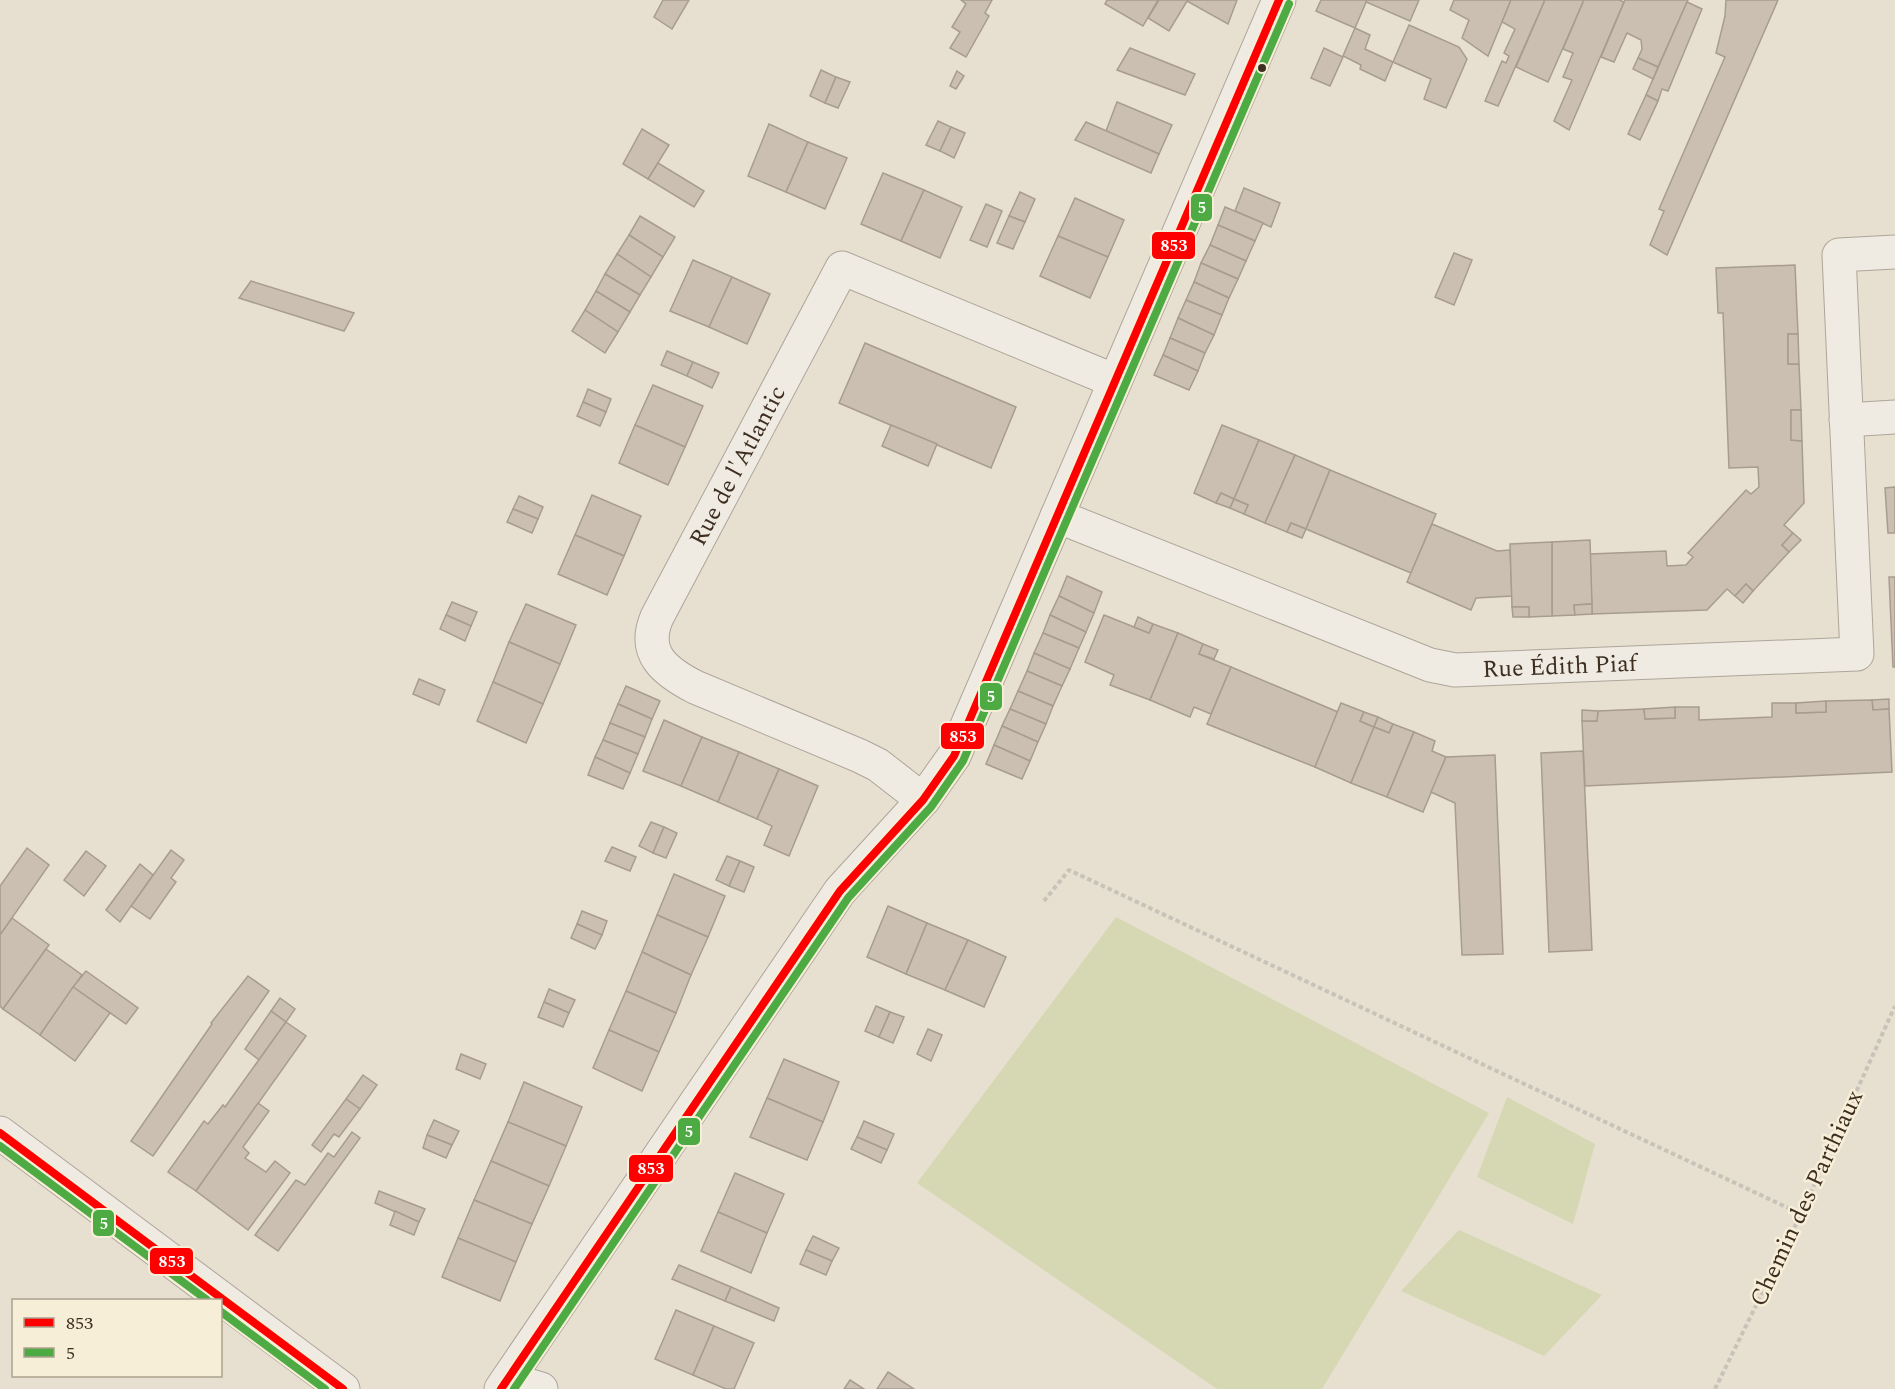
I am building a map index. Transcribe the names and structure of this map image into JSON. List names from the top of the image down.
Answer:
{
  "streets": {
    "street": ["Rue de l'Atlantic", "Rue Édith Piaf"],
    "path": ["Chemin des Parthiaux"]
  },
  "lines": ["transit line 853", "transit line 5"],
  "legend": ["853", "5"]
}
